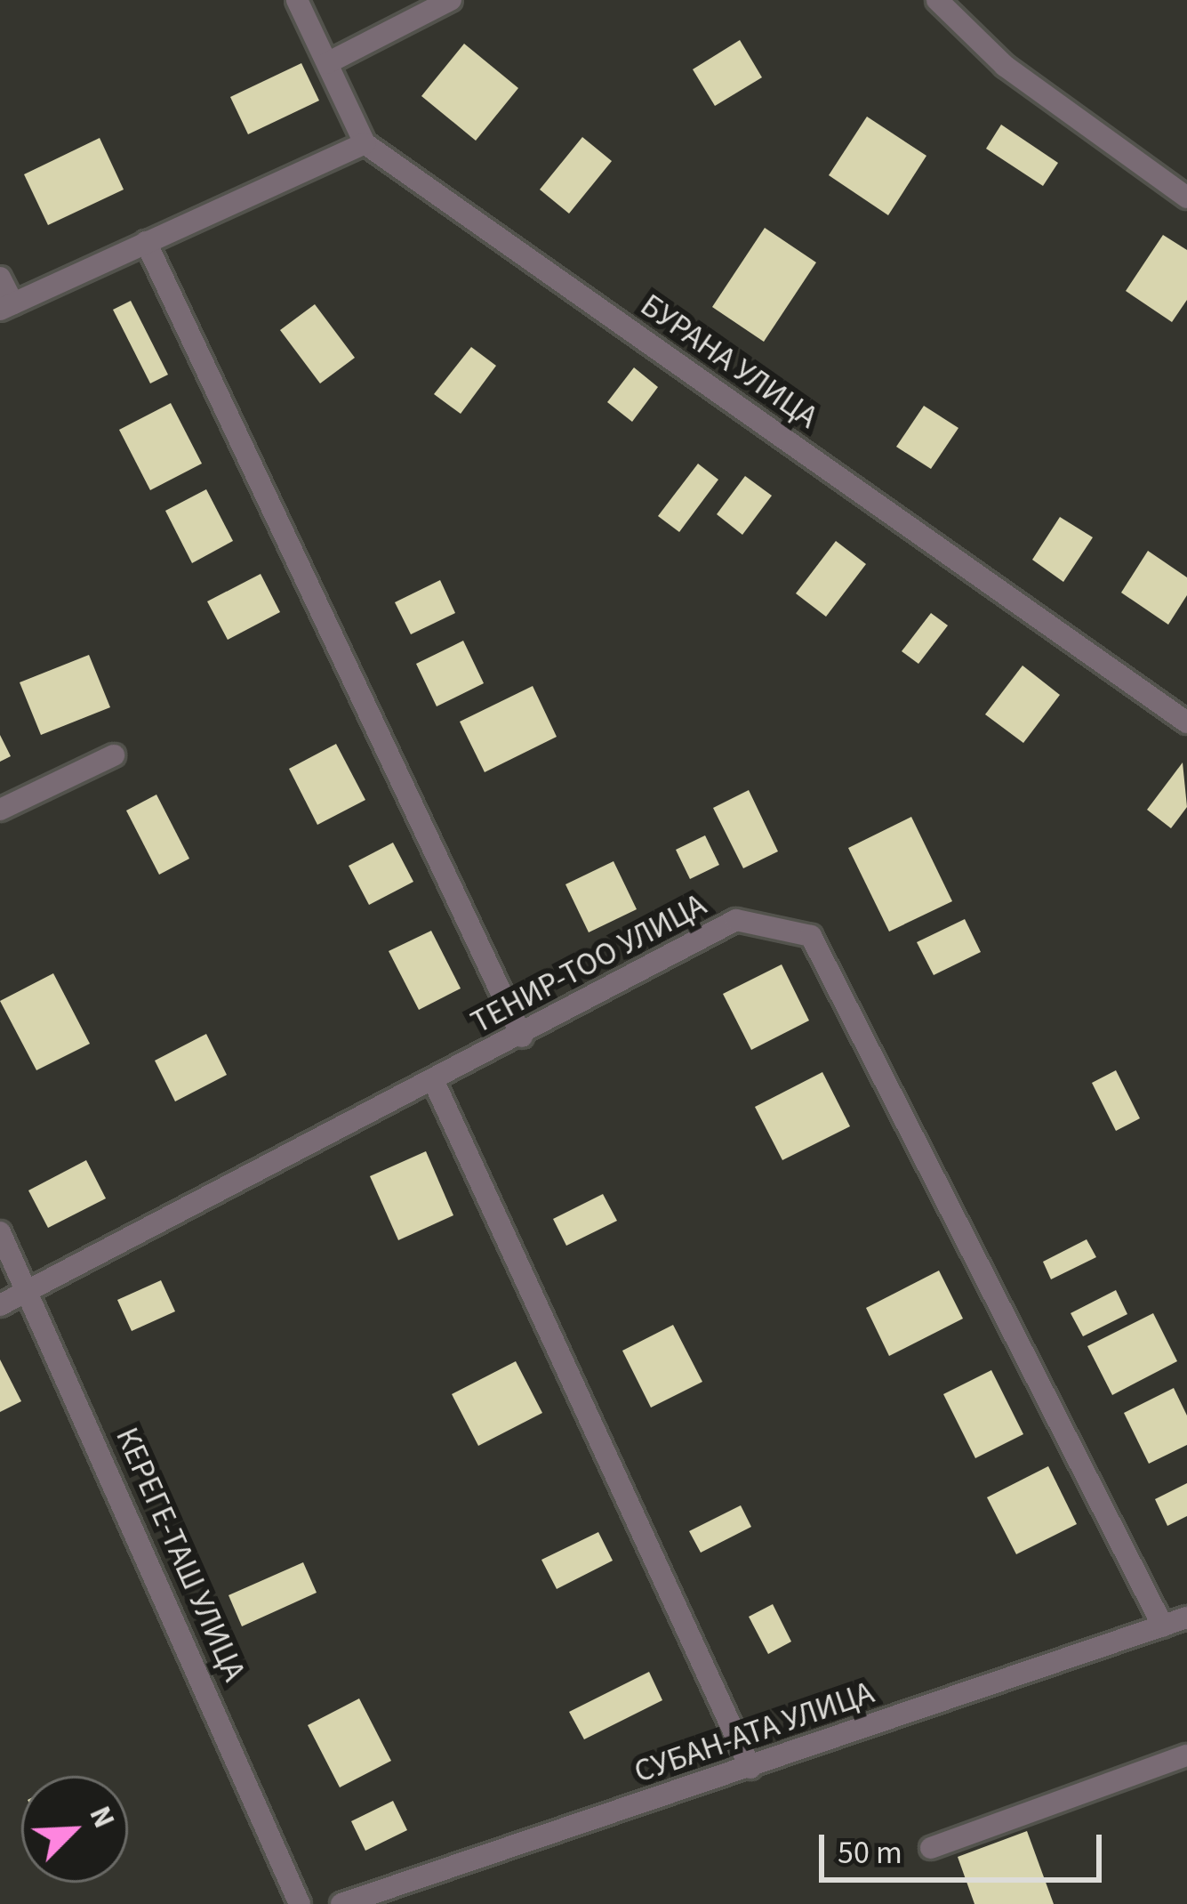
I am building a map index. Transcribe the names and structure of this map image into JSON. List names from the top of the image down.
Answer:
{
  "streets": {
    "street": [
      "БУРАНА УЛИЦА",
      "ТЕНИР-ТОО УЛИЦА",
      "КЕРЕГЕ-ТАШ УЛИЦА",
      "СУБАН-АТА УЛИЦА"
    ]
  },
  "crossings": [
    ["ТЕНИР-ТОО УЛИЦА", "КЕРЕГЕ-ТАШ УЛИЦА"],
    ["ТЕНИР-ТОО УЛИЦА", "СУБАН-АТА УЛИЦА"]
  ],
  "scale_bar": "50 m",
  "north": "top right"
}
